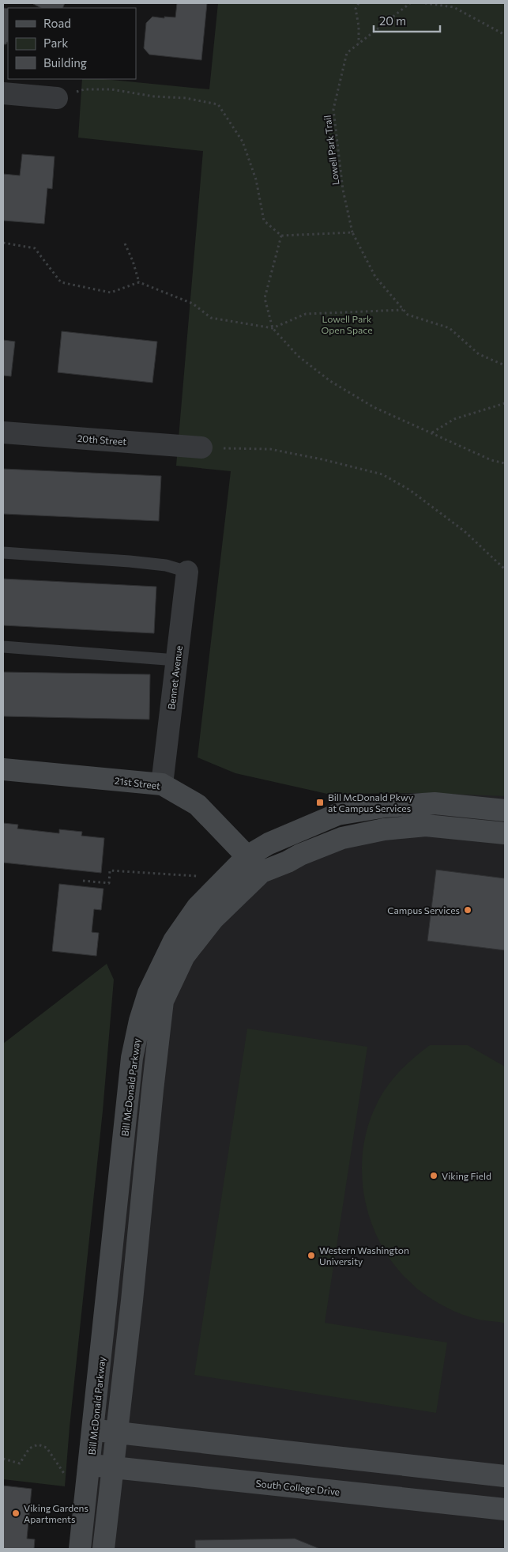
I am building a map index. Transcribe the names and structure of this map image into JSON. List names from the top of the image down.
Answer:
{
  "streets": {
    "main road": ["21st Street", "Bill McDonald Parkway", "South College Drive"],
    "street": ["20th Street", "Bennet Avenue"],
    "path": ["Lowell Park Trail"]
  },
  "crossings": [
    ["Bennet Avenue", "21st Street"],
    ["21st Street", "Bill McDonald Parkway"],
    ["Bill McDonald Parkway", "South College Drive"]
  ],
  "parks": ["Lowell Park Open Space"],
  "places": {
    "transit": ["Bill McDonald Pkwy at Campus Services"],
    "other": [
      "Campus Services",
      "Viking Field",
      "Western Washington University",
      "Viking Gardens Apartments"
    ]
  },
  "legend": ["Road", "Park", "Building"],
  "scale_bar": "20 m"
}
